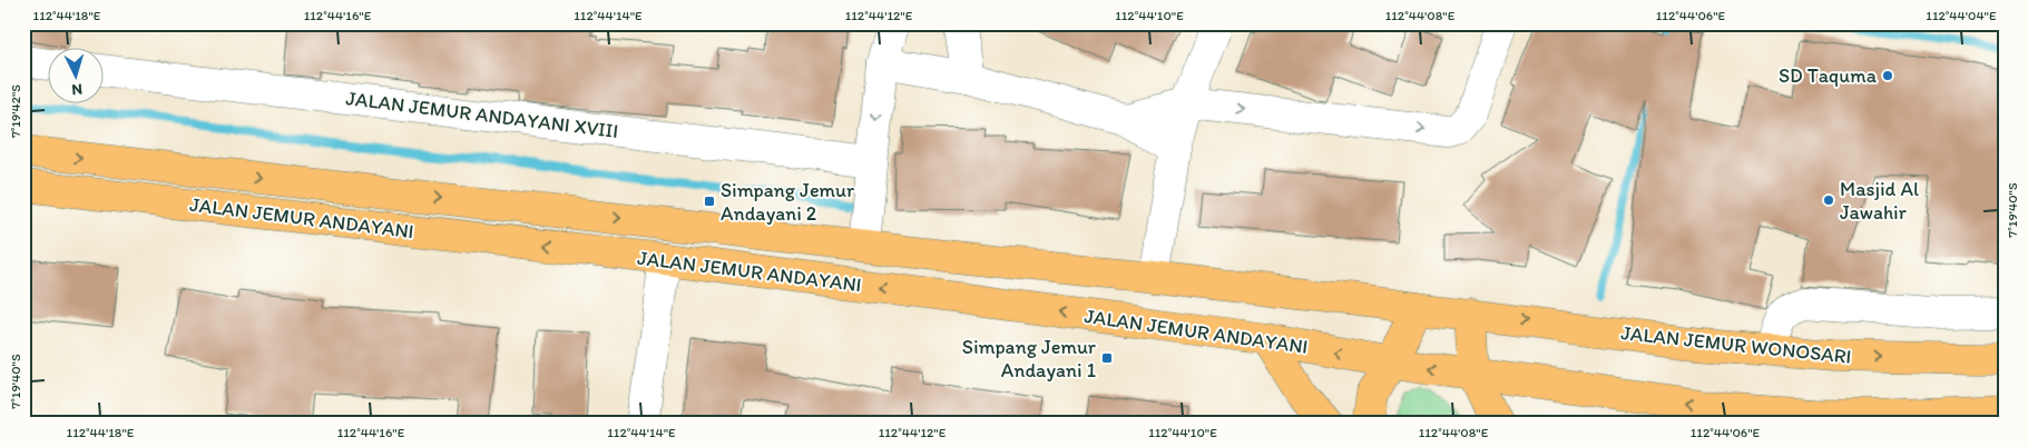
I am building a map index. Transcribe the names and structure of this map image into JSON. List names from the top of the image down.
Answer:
{
  "streets": {
    "main road": ["JALAN JEMUR ANDAYANI", "JALAN JEMUR WONOSARI"],
    "street": ["JALAN JEMUR ANDAYANI XVIII"]
  },
  "crossings": [
    ["JALAN JEMUR ANDAYANI", "JALAN JEMUR WONOSARI"]
  ],
  "places": {
    "other": ["SD Taquma", "Masjid Al Jawahir"],
    "transit": ["Simpang Jemur Andayani 2", "Simpang Jemur Andayani 1"]
  },
  "north": "bottom",
  "coordinates": [
    "112°44'18\"E",
    "112°44'16\"E",
    "112°44'14\"E",
    "112°44'12\"E",
    "112°44'10\"E",
    "112°44'08\"E",
    "112°44'06\"E",
    "112°44'04\"E",
    "7°19'42\"S",
    "7°19'40\"S"
  ]
}
